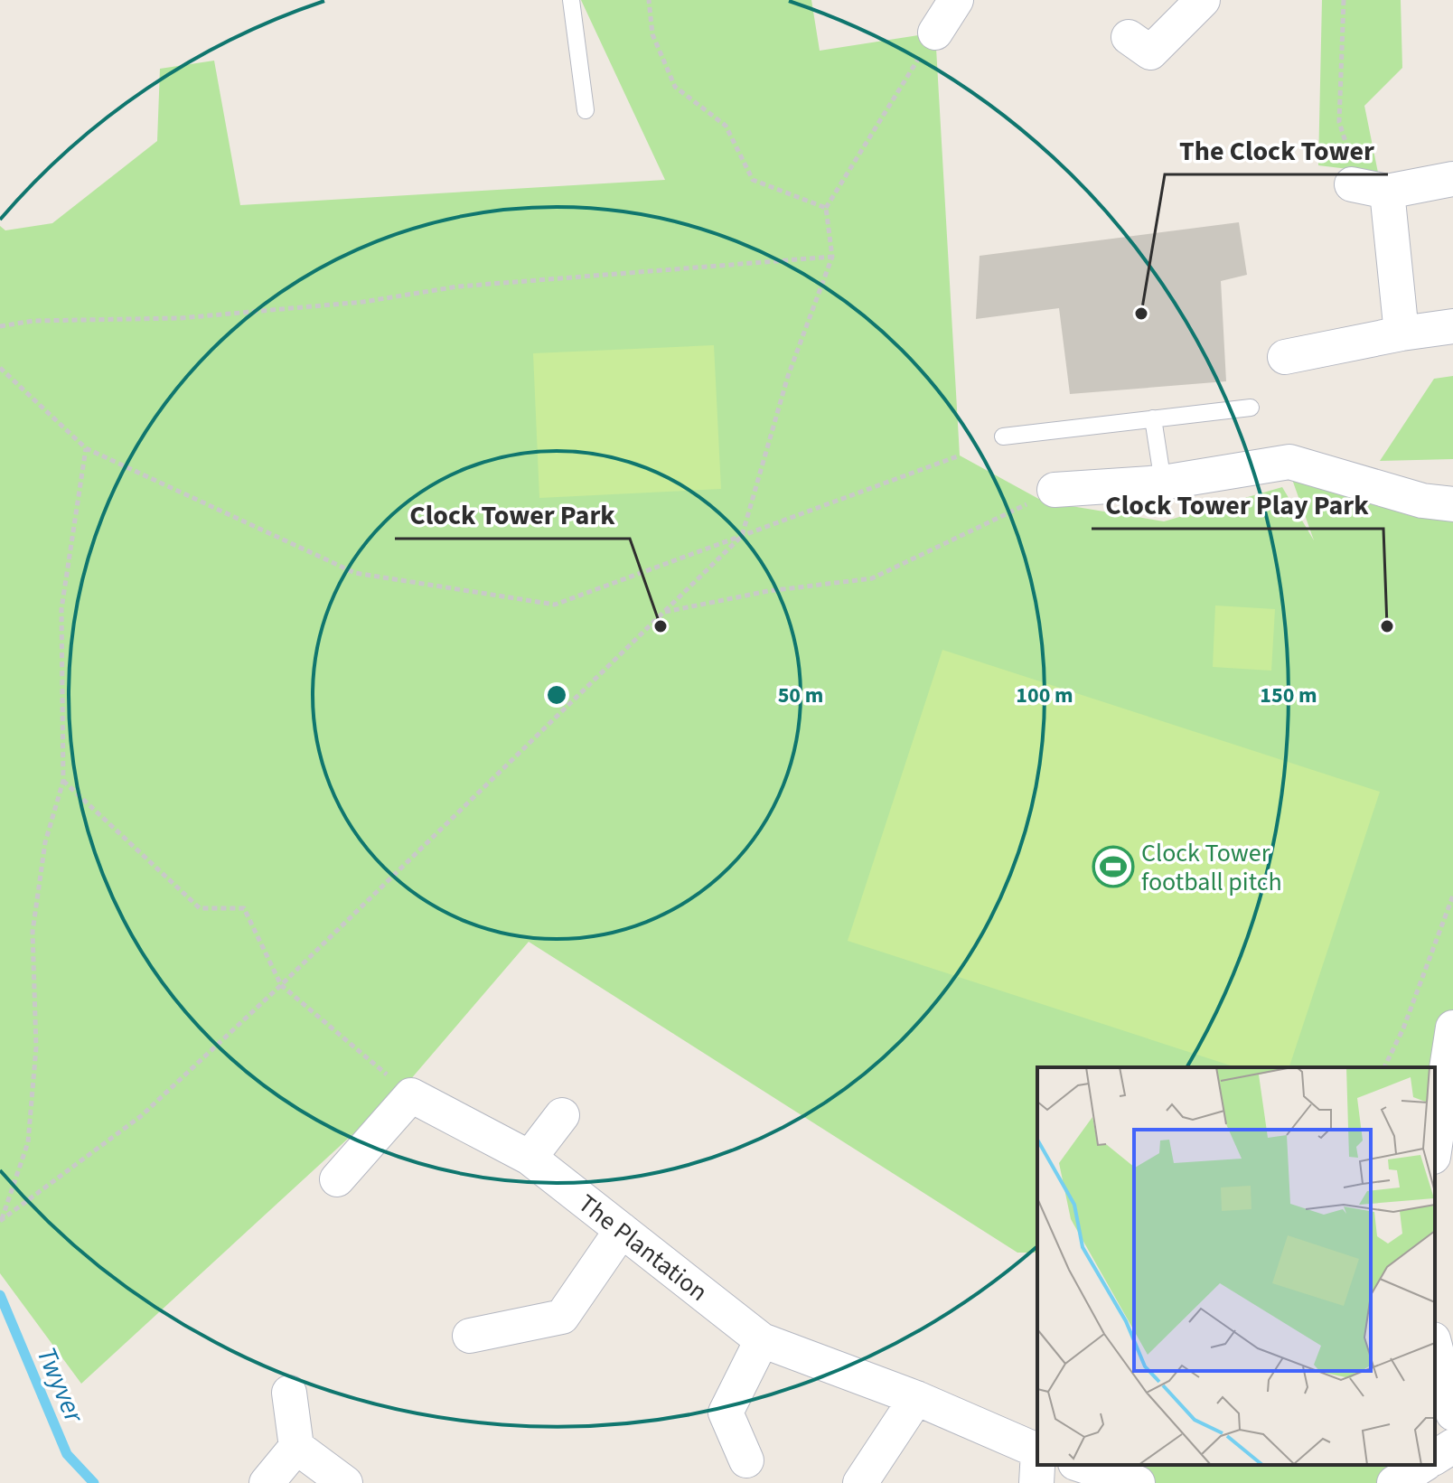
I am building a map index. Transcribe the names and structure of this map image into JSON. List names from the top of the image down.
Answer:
{
  "streets": {
    "street": ["The Plantation"]
  },
  "water": ["Twyver"],
  "places": {
    "other": ["The Clock Tower", "Clock Tower Park", "Clock Tower Play Park"],
    "sports": ["Clock Tower football pitch"]
  },
  "rings": ["50 m", "100 m", "150 m"]
}
